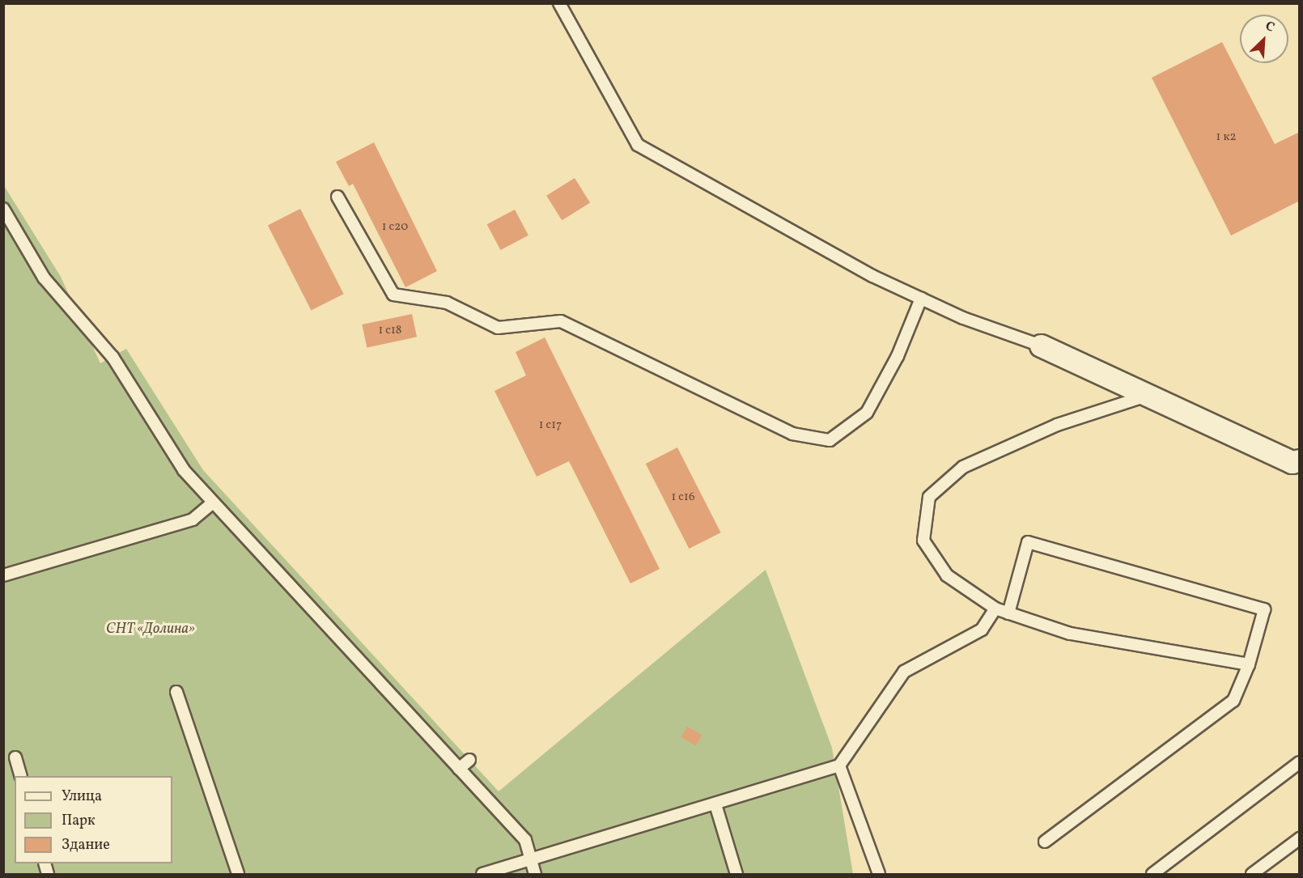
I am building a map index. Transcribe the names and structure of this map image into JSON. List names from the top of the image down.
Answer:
{
  "parks": ["СНТ «Долина»"],
  "house_numbers": [
    "1 к2",
    "1 с20",
    "1 с18",
    "1 с17",
    "1 с16"
  ],
  "legend": ["Улица", "Парк", "Здание"],
  "north": "top right"
}
